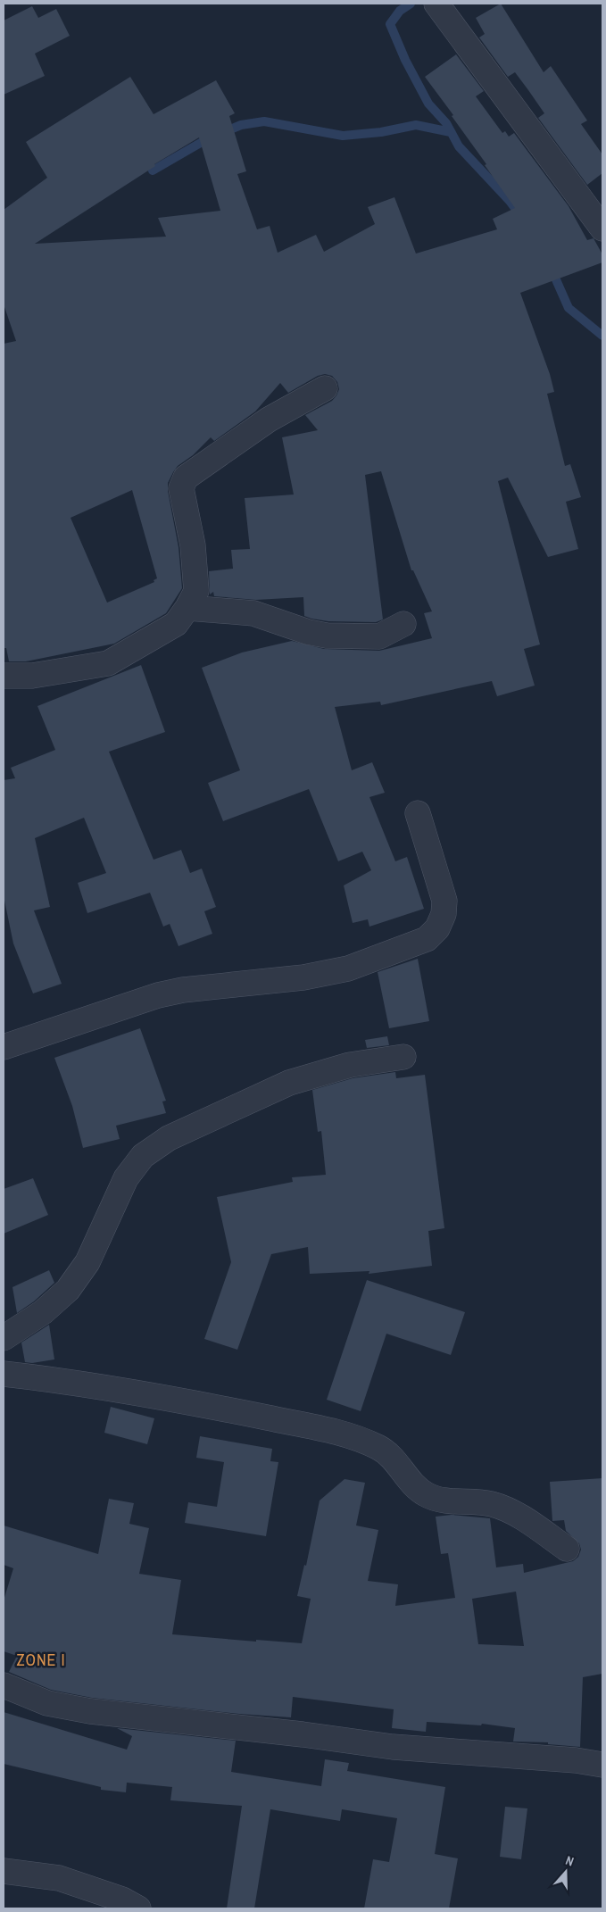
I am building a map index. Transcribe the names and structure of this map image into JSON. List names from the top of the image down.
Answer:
{
  "districts": ["ZONE I"],
  "north": "top"
}
